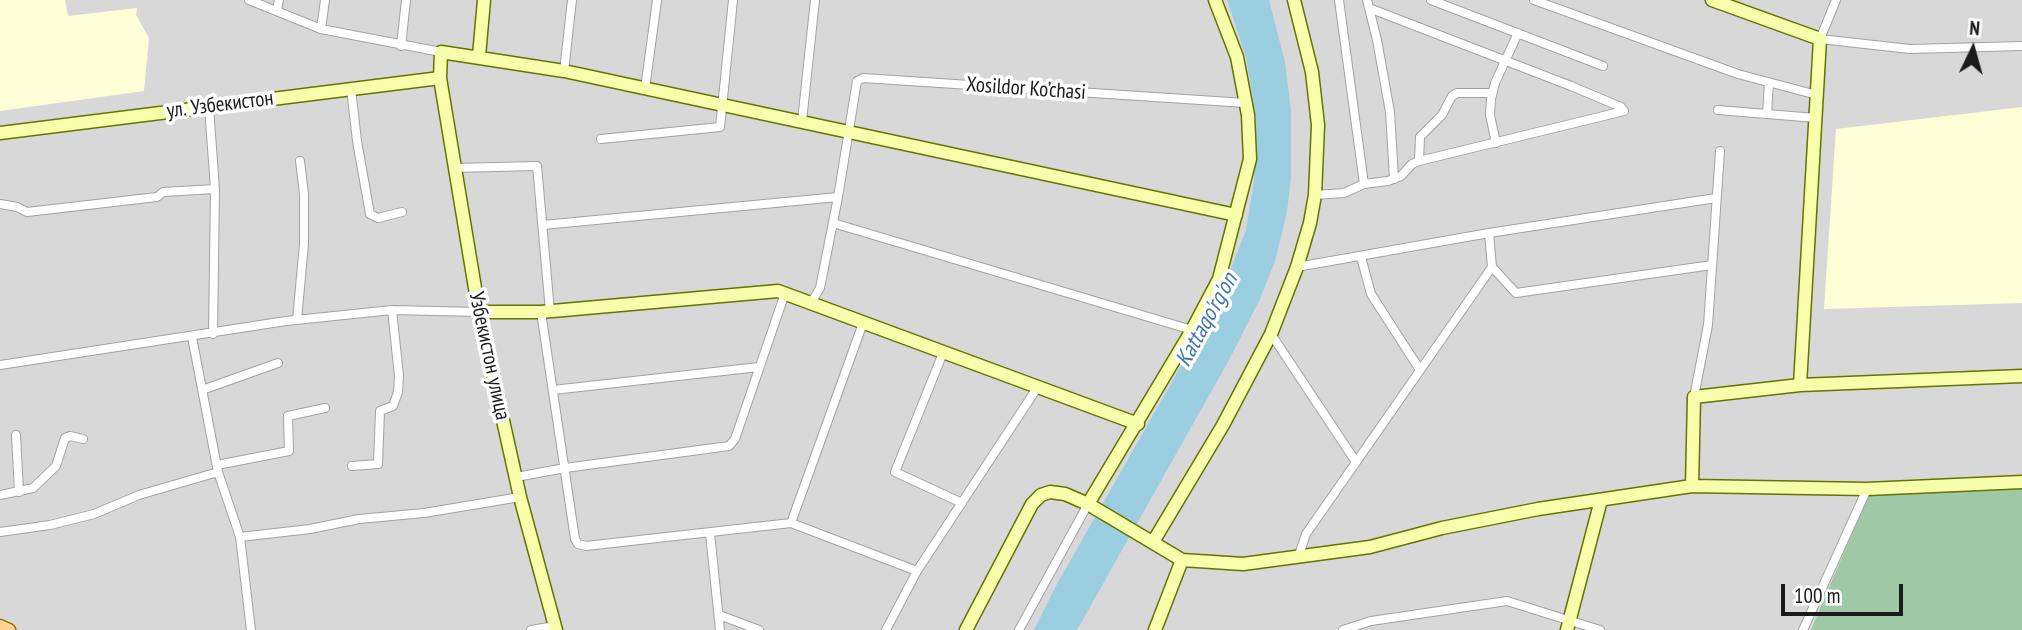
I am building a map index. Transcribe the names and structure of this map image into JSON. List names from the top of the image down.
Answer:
{
  "streets": {
    "street": ["Xosildor Ko’chasi", "ул. Узбекистон", "Узбекистон улица"]
  },
  "crossings": [
    ["ул. Узбекистон", "Узбекистон улица"]
  ],
  "water": ["Kattaqo'rg'on"],
  "scale_bar": "100 m",
  "north": "top"
}
